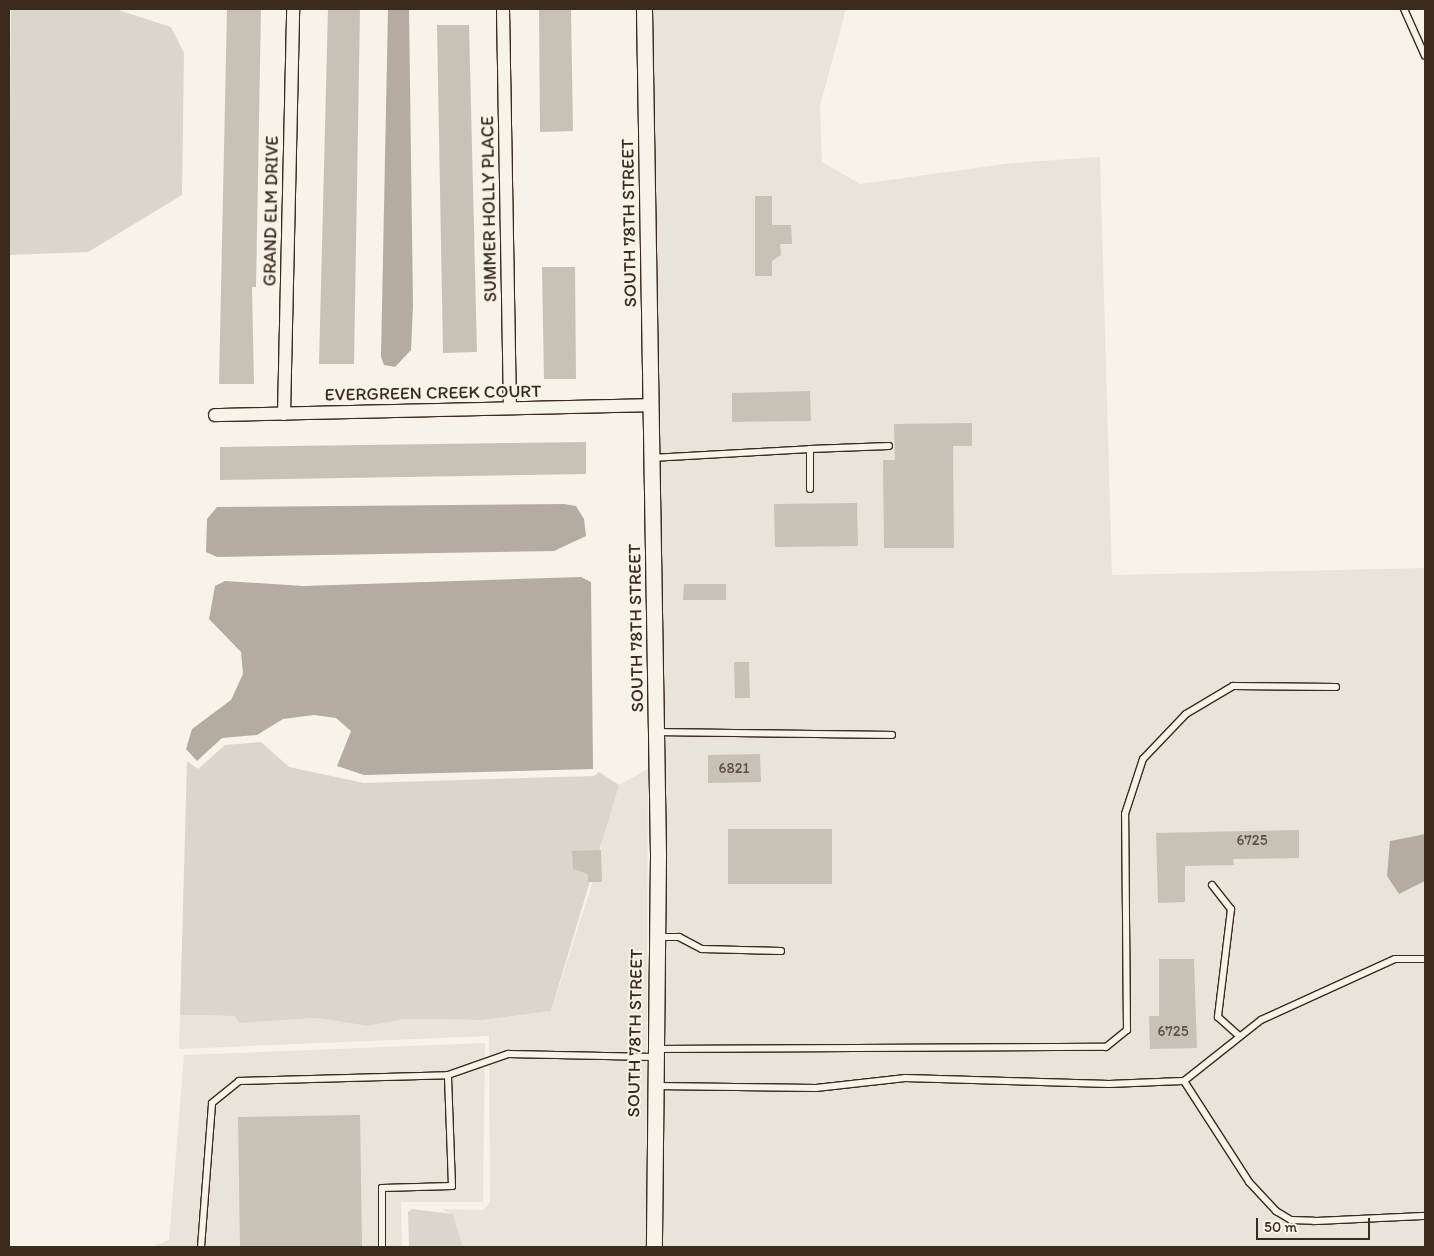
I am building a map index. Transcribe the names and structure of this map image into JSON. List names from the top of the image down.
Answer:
{
  "streets": {
    "street": [
      "SUMMER HOLLY PLACE",
      "GRAND ELM DRIVE",
      "SOUTH 78TH STREET",
      "EVERGREEN CREEK COURT"
    ]
  },
  "crossings": [
    ["SUMMER HOLLY PLACE", "EVERGREEN CREEK COURT"],
    ["GRAND ELM DRIVE", "EVERGREEN CREEK COURT"],
    ["SOUTH 78TH STREET", "EVERGREEN CREEK COURT"]
  ],
  "house_numbers": ["6821", "6725", "6725"],
  "scale_bar": "50 m"
}
